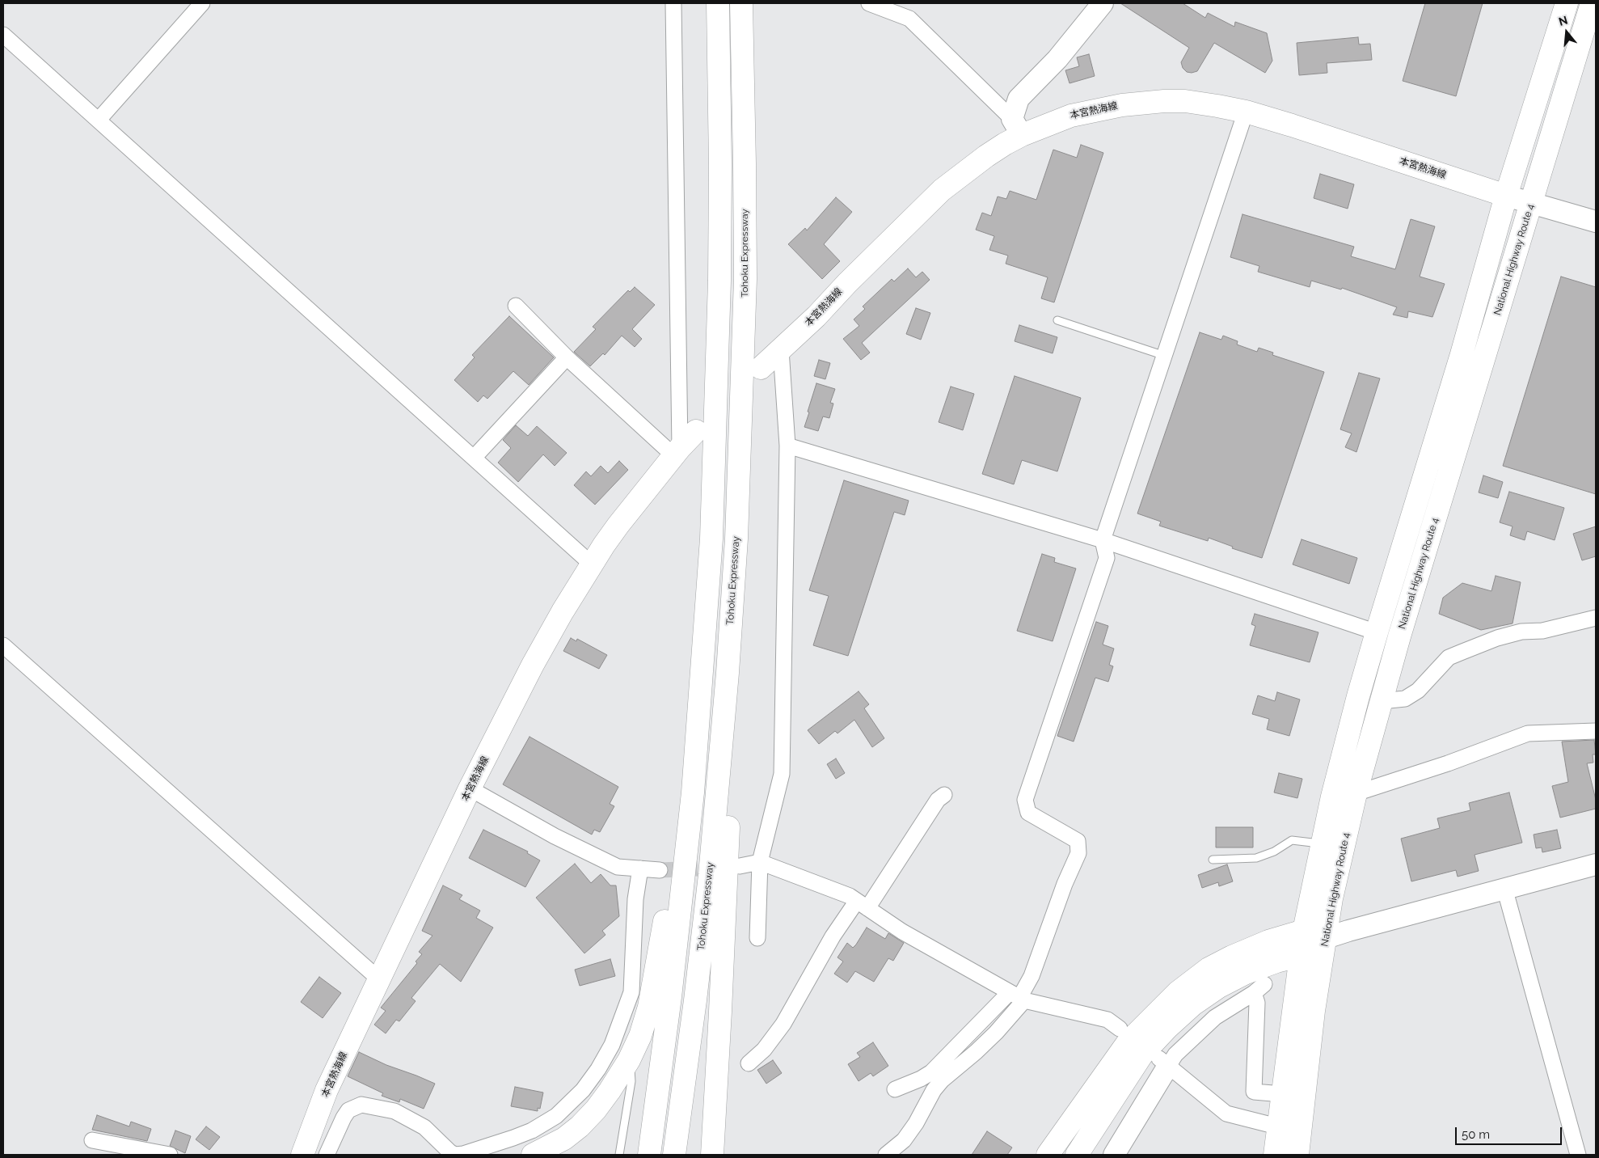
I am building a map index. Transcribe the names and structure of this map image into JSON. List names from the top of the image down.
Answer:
{
  "streets": {
    "main road": ["本宮熱海線", "Tohoku Expressway", "National Highway Route 4"]
  },
  "scale_bar": "50 m",
  "north": "top"
}
